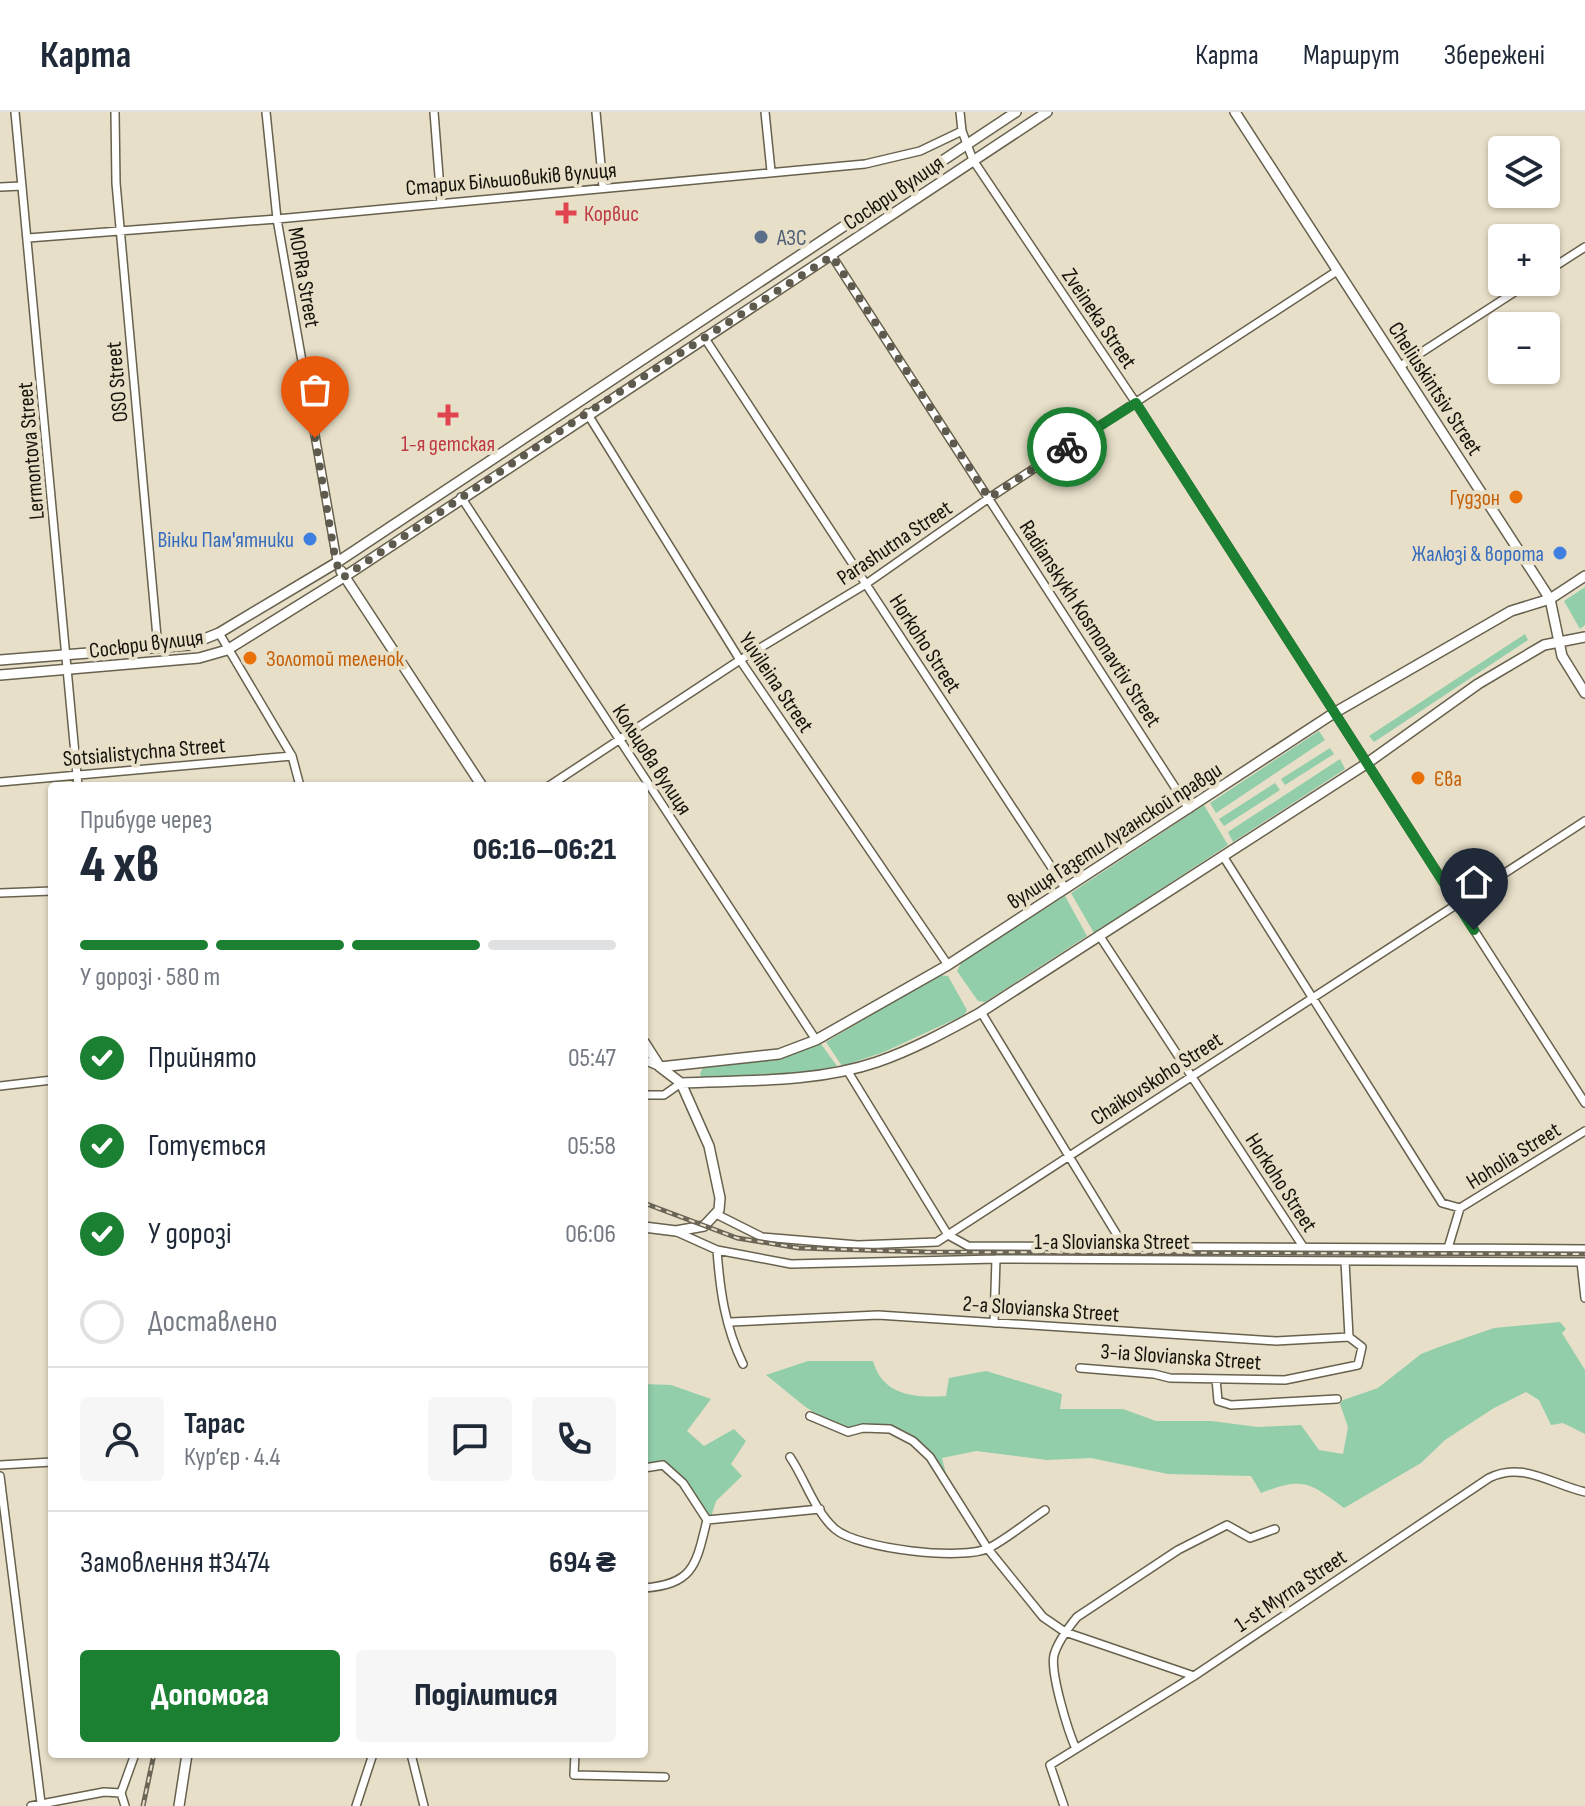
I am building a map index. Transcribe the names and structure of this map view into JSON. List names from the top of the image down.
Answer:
{
  "streets": {
    "street": [
      "Старих Більшовиків вулиця",
      "Сосюри вулиця",
      "MOPRa Street",
      "Zveineka Street",
      "OSO Street",
      "Cheliuskintsiv Street",
      "Lermontova Street",
      "Parashutna Street",
      "Radianskykh Kosmonavtiv Street",
      "Horkoho Street",
      "Yuvileina Street",
      "Sotsialistychna Street",
      "Кольцова вулиця",
      "вулиця Газєти Луганской правди",
      "Chaikovskoho Street",
      "Hoholia Street",
      "1-a Slovianska Street",
      "2-a Slovianska Street",
      "3-ia Slovianska Street",
      "1-st Myrna Street"
    ]
  },
  "crossings": [
    ["Старих Більшовиків вулиця", "MOPRa Street"],
    ["Старих Більшовиків вулиця", "OSO Street"],
    ["Старих Більшовиків вулиця", "Lermontova Street"],
    ["Сосюри вулиця", "MOPRa Street"],
    ["Сосюри вулиця", "Zveineka Street"],
    ["Сосюри вулиця", "OSO Street"],
    ["Сосюри вулиця", "Lermontova Street"],
    ["Сосюри вулиця", "Radianskykh Kosmonavtiv Street"],
    ["Сосюри вулиця", "Horkoho Street"],
    ["Сосюри вулиця", "Yuvileina Street"],
    ["Сосюри вулиця", "Кольцова вулиця"],
    ["Zveineka Street", "Parashutna Street"],
    ["Zveineka Street", "вулиця Газєти Луганской правди"],
    ["Zveineka Street", "Chaikovskoho Street"],
    ["Cheliuskintsiv Street", "Parashutna Street"],
    ["Cheliuskintsiv Street", "вулиця Газєти Луганской правди"],
    ["Lermontova Street", "Sotsialistychna Street"],
    ["Parashutna Street", "Radianskykh Kosmonavtiv Street"],
    ["Parashutna Street", "Horkoho Street"],
    ["Parashutna Street", "Yuvileina Street"],
    ["Parashutna Street", "Кольцова вулиця"],
    ["Radianskykh Kosmonavtiv Street", "вулиця Газєти Луганской правди"],
    ["Horkoho Street", "вулиця Газєти Луганской правди"],
    ["Horkoho Street", "Chaikovskoho Street"],
    ["Yuvileina Street", "вулиця Газєти Луганской правди"],
    ["Кольцова вулиця", "вулиця Газєти Луганской правди"],
    ["1-a Slovianska Street", "3-ia Slovianska Street"],
    ["2-a Slovianska Street", "3-ia Slovianska Street"]
  ],
  "places": {
    "health": ["Корвис", "1-я детская"],
    "other": [
      "АЗС",
      "Гудзон",
      "Вінки Пам'ятники",
      "Жалюзі & ворота",
      "Золотой теленок",
      "Єва"
    ]
  },
  "page": {
    "header": "Карта",
    "nav": ["Карта", "Маршрут", "Збережені"],
    "map_buttons": ["+", "−"],
    "heading": ["4 хв", "Прибуде через", "06:16–06:21"],
    "panel": [
      "Тарас",
      "Кур’єр · 4.4",
      "Замовлення #3474",
      "694 ₴"
    ],
    "bar": "У дорозі · 580 m",
    "list": [
      ["Прийнято", "05:47"],
      ["Готується", "05:58"],
      ["У дорозі", "06:06"],
      "Доставлено"
    ],
    "buttons": ["Допомога", "Поділитися"]
  }
}
